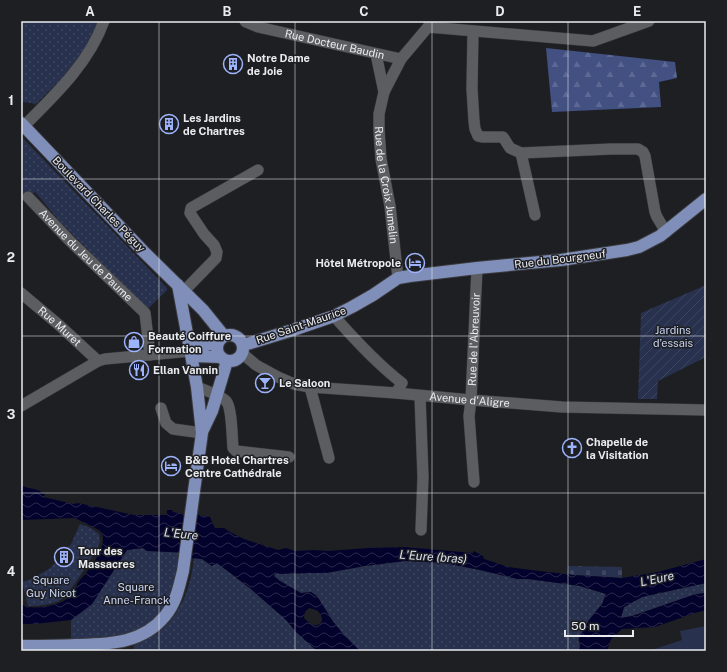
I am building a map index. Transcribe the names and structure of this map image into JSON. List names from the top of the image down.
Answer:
{
  "streets": {
    "main road": ["Boulevard Charles Péguy", "Rue du Bourgneuf", "Rue Saint-Maurice"],
    "street": [
      "Rue Docteur Baudin",
      "Rue de la Croix Jumelin",
      "Avenue du Jeu de Paume",
      "Rue Muret",
      "Rue de l'Abreuvoir",
      "Avenue d'Aligre"
    ]
  },
  "crossings": [
    ["Rue Docteur Baudin", "Rue de la Croix Jumelin"],
    ["Rue de la Croix Jumelin", "Rue du Bourgneuf"],
    ["Rue de la Croix Jumelin", "Rue Saint-Maurice"],
    ["Boulevard Charles Péguy", "Rue Saint-Maurice"],
    ["Boulevard Charles Péguy", "Avenue d'Aligre"],
    ["Rue du Bourgneuf", "Rue Saint-Maurice"],
    ["Rue du Bourgneuf", "Rue de l'Abreuvoir"],
    ["Rue Saint-Maurice", "Avenue d'Aligre"],
    ["Rue de l'Abreuvoir", "Avenue d'Aligre"]
  ],
  "water": ["L'Eure", "L'Eure (bras)"],
  "parks": ["Jardins d’essais", "Square Guy Nicot", "Square Anne-Franck"],
  "places": {
    "building": ["Notre Dame de Joie", "Les Jardins de Chartres", "Tour des Massacres"],
    "hotel": ["Hôtel Métropole", "B&B Hotel Chartres Centre Cathédrale"],
    "shop": ["Beauté Coiffure Formation"],
    "restaurant": ["Ellan Vannin"],
    "bar": ["Le Saloon"],
    "church": ["Chapelle de la Visitation"]
  },
  "scale_bar": "50 m",
  "grid": {
    "columns": [
      "A",
      "B",
      "C",
      "D",
      "E"
    ],
    "rows": [
      "1",
      "2",
      "3",
      "4"
    ]
  }
}
